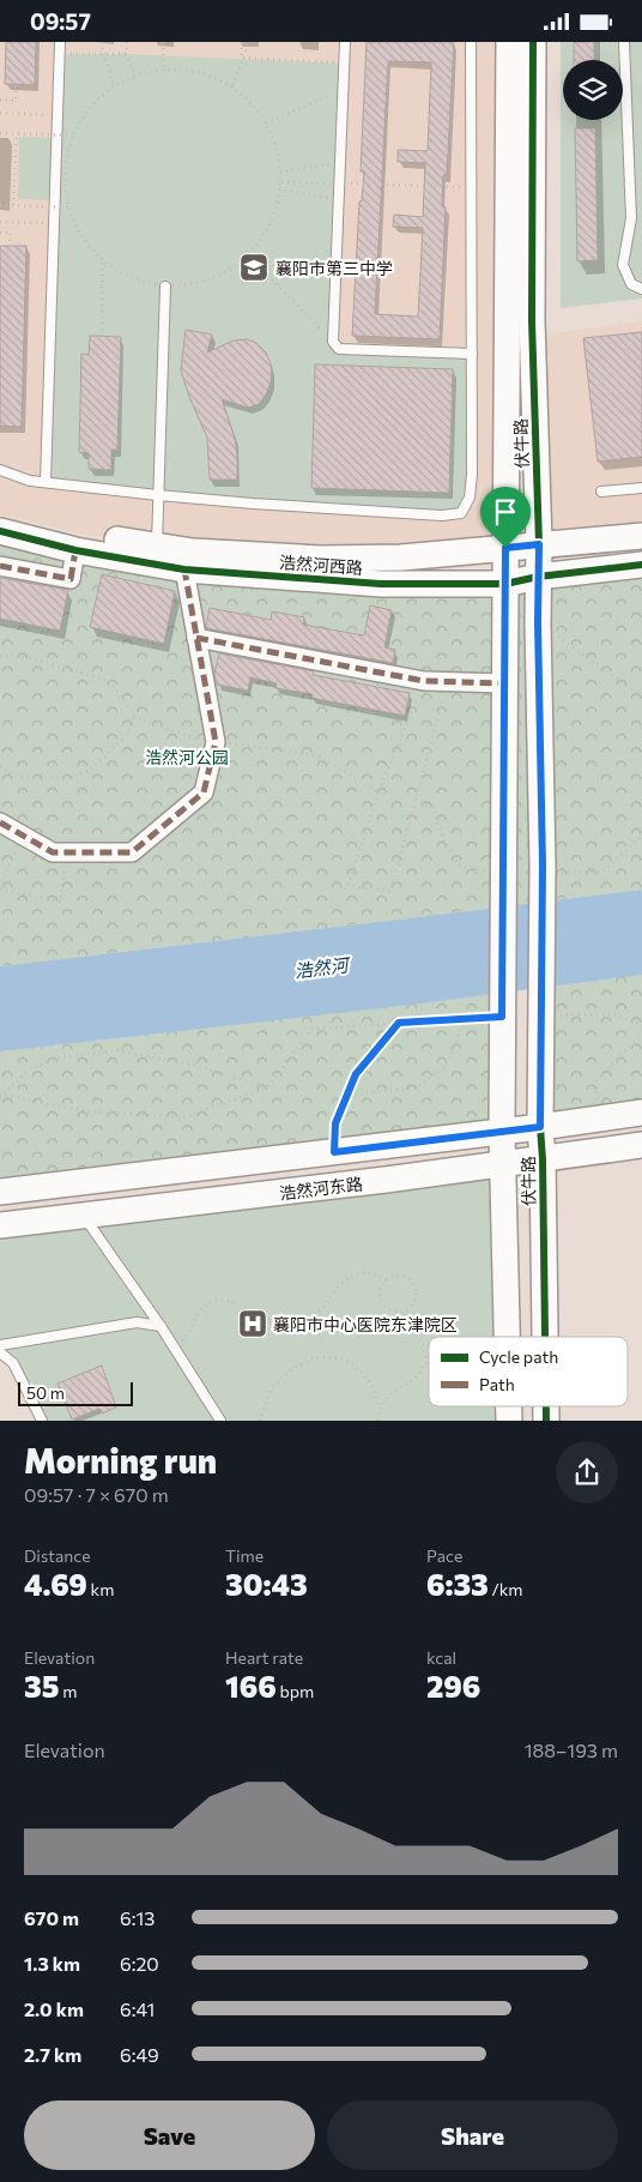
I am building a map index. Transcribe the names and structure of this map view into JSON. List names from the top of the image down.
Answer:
{
  "streets": {
    "street": ["伏牛路", "浩然河西路", "浩然河东路"]
  },
  "crossings": [
    ["伏牛路", "浩然河西路"],
    ["伏牛路", "浩然河东路"]
  ],
  "water": ["浩然河"],
  "parks": ["浩然河公园"],
  "places": {
    "school or university": ["襄阳市第三中学"],
    "hospital": ["襄阳市中心医院东津院区"]
  },
  "legend": ["Cycle path", "Path"],
  "scale_bar": "50 m",
  "page": {
    "status": "09:57",
    "scale": "50 m",
    "heading": ["Morning run", "09:57 · 7 × 670 m"],
    "stats": [
      ["Distance", "4.69 km"],
      ["Time", "30:43"],
      ["Pace", "6:33 /km"],
      ["Elevation", "35 m"],
      ["Heart rate", "166 bpm"],
      ["kcal", "296"]
    ],
    "chart": ["Elevation", "188–193 m"],
    "list": [
      {
        "name": "670 m",
        "note": "6:13"
      },
      {
        "name": "1.3 km",
        "note": "6:20"
      },
      {
        "name": "2.0 km",
        "note": "6:41"
      },
      {
        "name": "2.7 km",
        "note": "6:49"
      }
    ],
    "buttons": ["Save", "Share"]
  }
}
